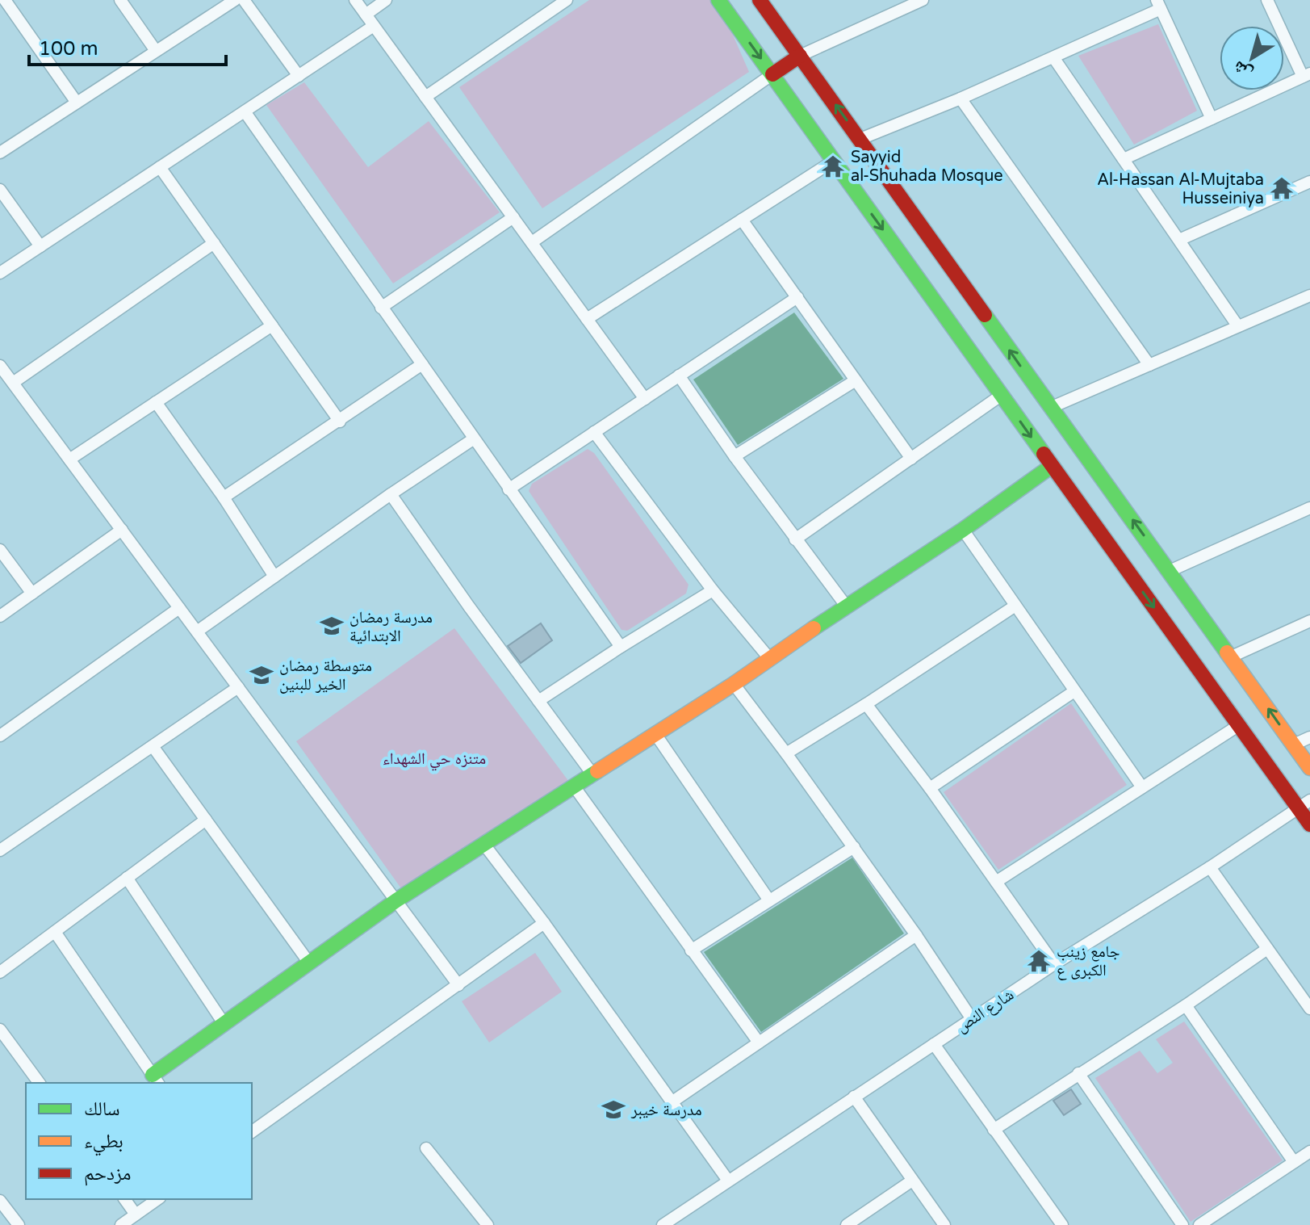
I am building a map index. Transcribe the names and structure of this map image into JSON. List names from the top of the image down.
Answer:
{
  "streets": {
    "street": ["شارع النص"]
  },
  "parks": ["متنزه حي الشهداء"],
  "places": {
    "temple": ["Sayyid al-Shuhada Mosque", "Al-Hassan Al-Mujtaba Husseiniya", "جامع زينب الكبرى ع"],
    "school or university": ["مدرسة رمضان الابتدائية", "متوسطة رمضان الخير للبنين", "مدرسة خيبر"]
  },
  "legend": ["سالك", "بطيء", "مزدحم"],
  "scale_bar": "100 m",
  "north": "bottom left"
}
